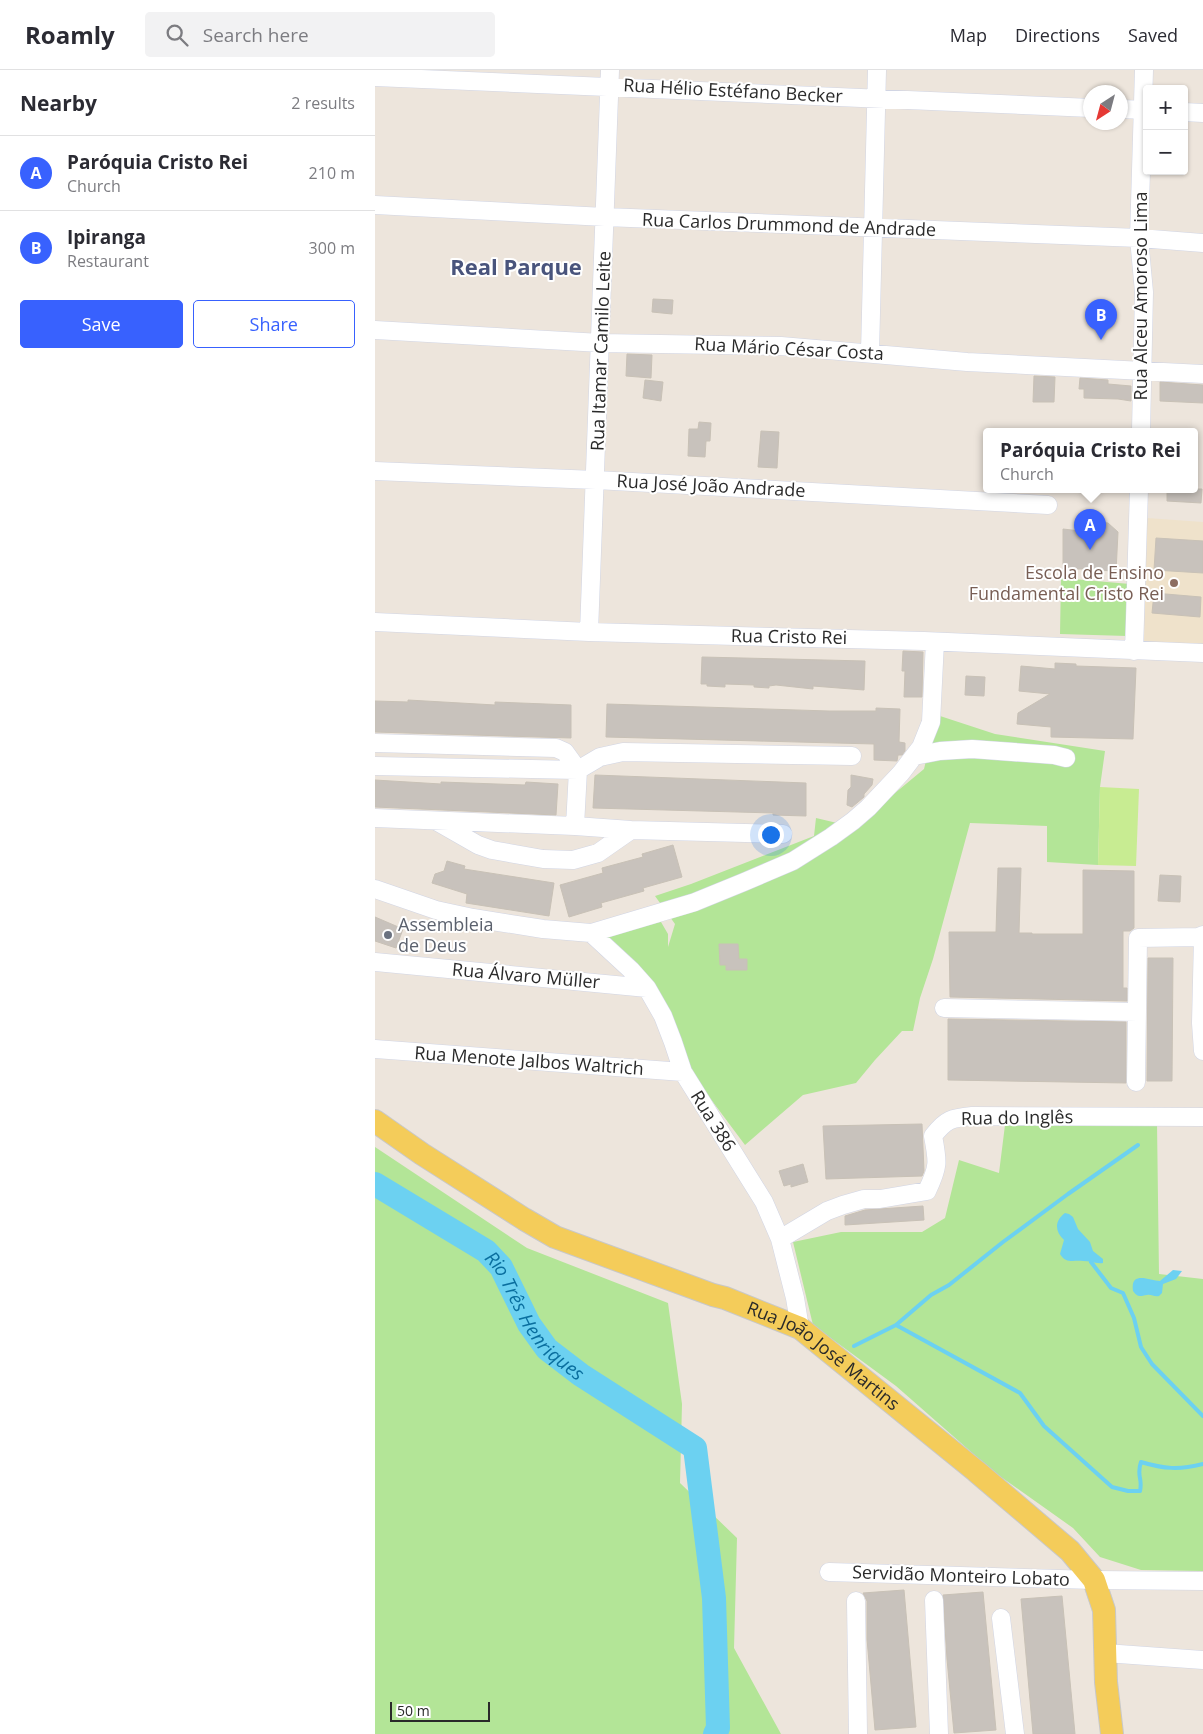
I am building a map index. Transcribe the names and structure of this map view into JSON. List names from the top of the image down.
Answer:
{
  "streets": {
    "main road": ["Rua João José Martins"],
    "street": [
      "Rua Hélio Estéfano Becker",
      "Rua Carlos Drummond de Andrade",
      "Rua Alceu Amoroso Lima",
      "Rua Mário César Costa",
      "Rua Itamar Camilo Leite",
      "Rua José João Andrade",
      "Rua Cristo Rei",
      "Rua Álvaro Müller",
      "Rua Menote Jalbos Waltrich",
      "Rua do Inglês",
      "Rua 386",
      "Servidão Monteiro Lobato"
    ]
  },
  "crossings": [
    ["Rua Hélio Estéfano Becker", "Rua Itamar Camilo Leite"],
    ["Rua Carlos Drummond de Andrade", "Rua Alceu Amoroso Lima"],
    ["Rua Carlos Drummond de Andrade", "Rua Itamar Camilo Leite"],
    ["Rua Alceu Amoroso Lima", "Rua Mário César Costa"],
    ["Rua Mário César Costa", "Rua Itamar Camilo Leite"],
    ["Rua Itamar Camilo Leite", "Rua José João Andrade"],
    ["Rua Itamar Camilo Leite", "Rua Cristo Rei"],
    ["Rua Álvaro Müller", "Rua 386"],
    ["Rua Menote Jalbos Waltrich", "Rua 386"],
    ["Rua do Inglês", "Rua 386"],
    ["Rua 386", "Rua João José Martins"],
    ["Rua João José Martins", "Servidão Monteiro Lobato"]
  ],
  "districts": ["Real Parque"],
  "water": ["Rio Três Henriques"],
  "places": ["Escola de Ensino Fundamental Cristo Rei", "Assembleia de Deus"],
  "scale_bar": "50 m",
  "north": "bottom left",
  "page": {
    "header": "Roamly",
    "search": "Search here",
    "nav": ["Map", "Directions", "Saved"],
    "heading": ["Nearby", "2 results"],
    "map_buttons": ["+", "−"],
    "list": [
      {
        "mark": "A",
        "name": "Paróquia Cristo Rei",
        "note": "Church",
        "value": "210 m"
      },
      {
        "mark": "B",
        "name": "Ipiranga",
        "note": "Restaurant",
        "value": "300 m"
      }
    ],
    "buttons": ["Save", "Share"],
    "pins": ["B", "A"],
    "popup": ["Paróquia Cristo Rei", "Church"],
    "scale": "50 m"
  }
}
